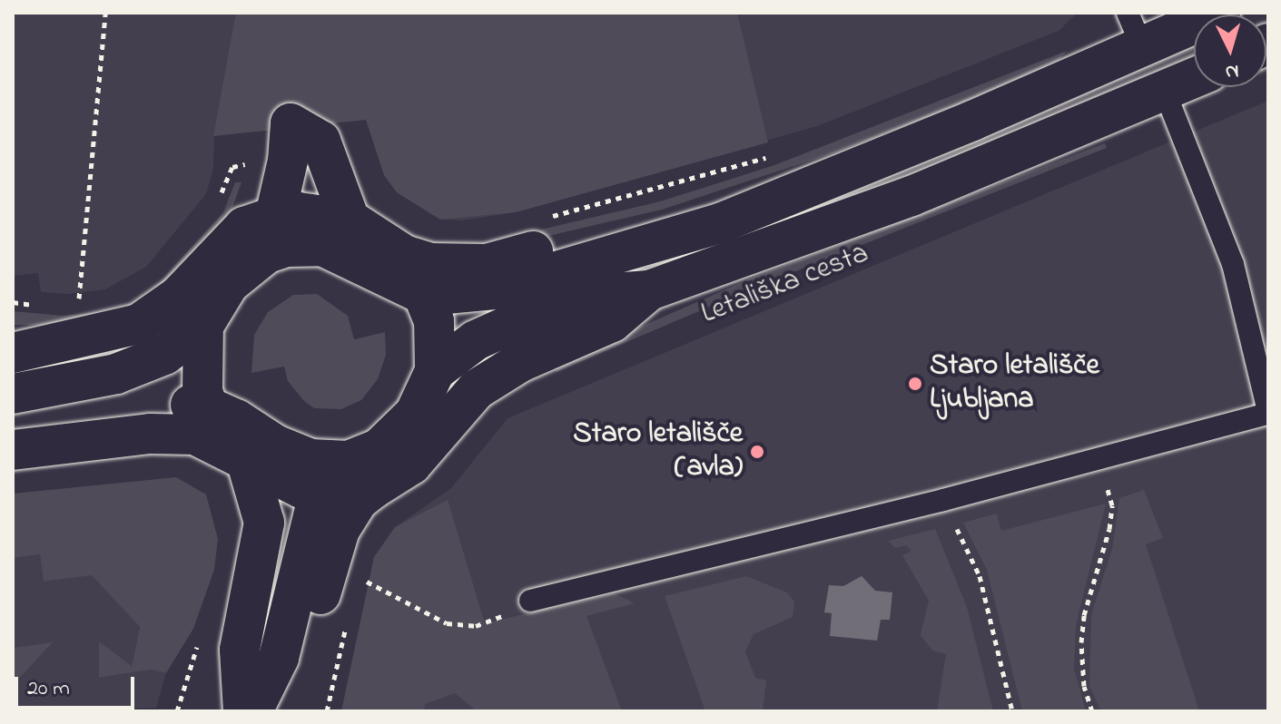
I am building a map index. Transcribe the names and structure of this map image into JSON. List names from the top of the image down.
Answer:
{
  "streets": {
    "main road": ["Letališka cesta"]
  },
  "places": ["Staro letališče Ljubljana", "Staro letališče (avla)"],
  "scale_bar": "20 m",
  "north": "bottom"
}
